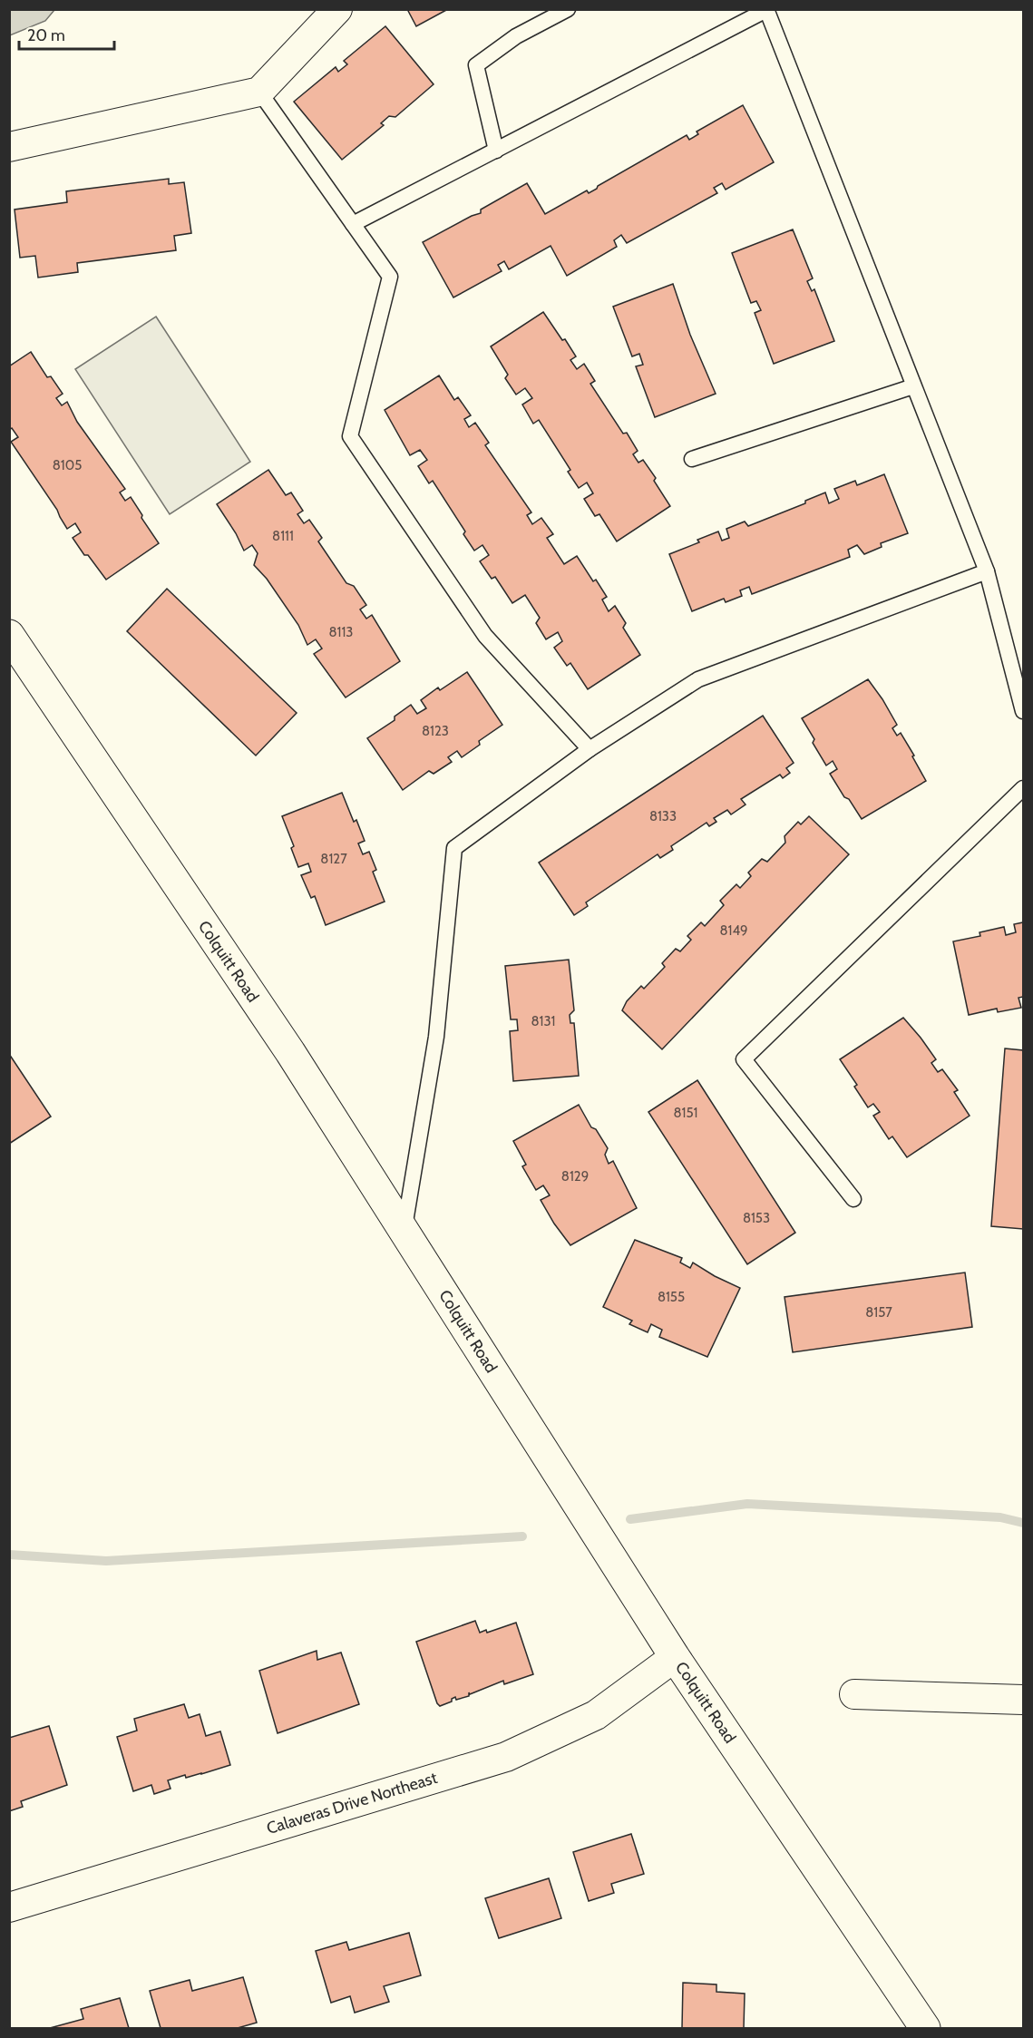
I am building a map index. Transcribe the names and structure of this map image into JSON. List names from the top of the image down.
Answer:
{
  "streets": {
    "street": ["Colquitt Road", "Calaveras Drive Northeast"]
  },
  "crossings": [
    ["Colquitt Road", "Calaveras Drive Northeast"]
  ],
  "house_numbers": [
    "8105",
    "8111",
    "8113",
    "8123",
    "8133",
    "8127",
    "8149",
    "8131",
    "8151",
    "8129",
    "8153",
    "8155",
    "8157"
  ],
  "scale_bar": "20 m"
}
